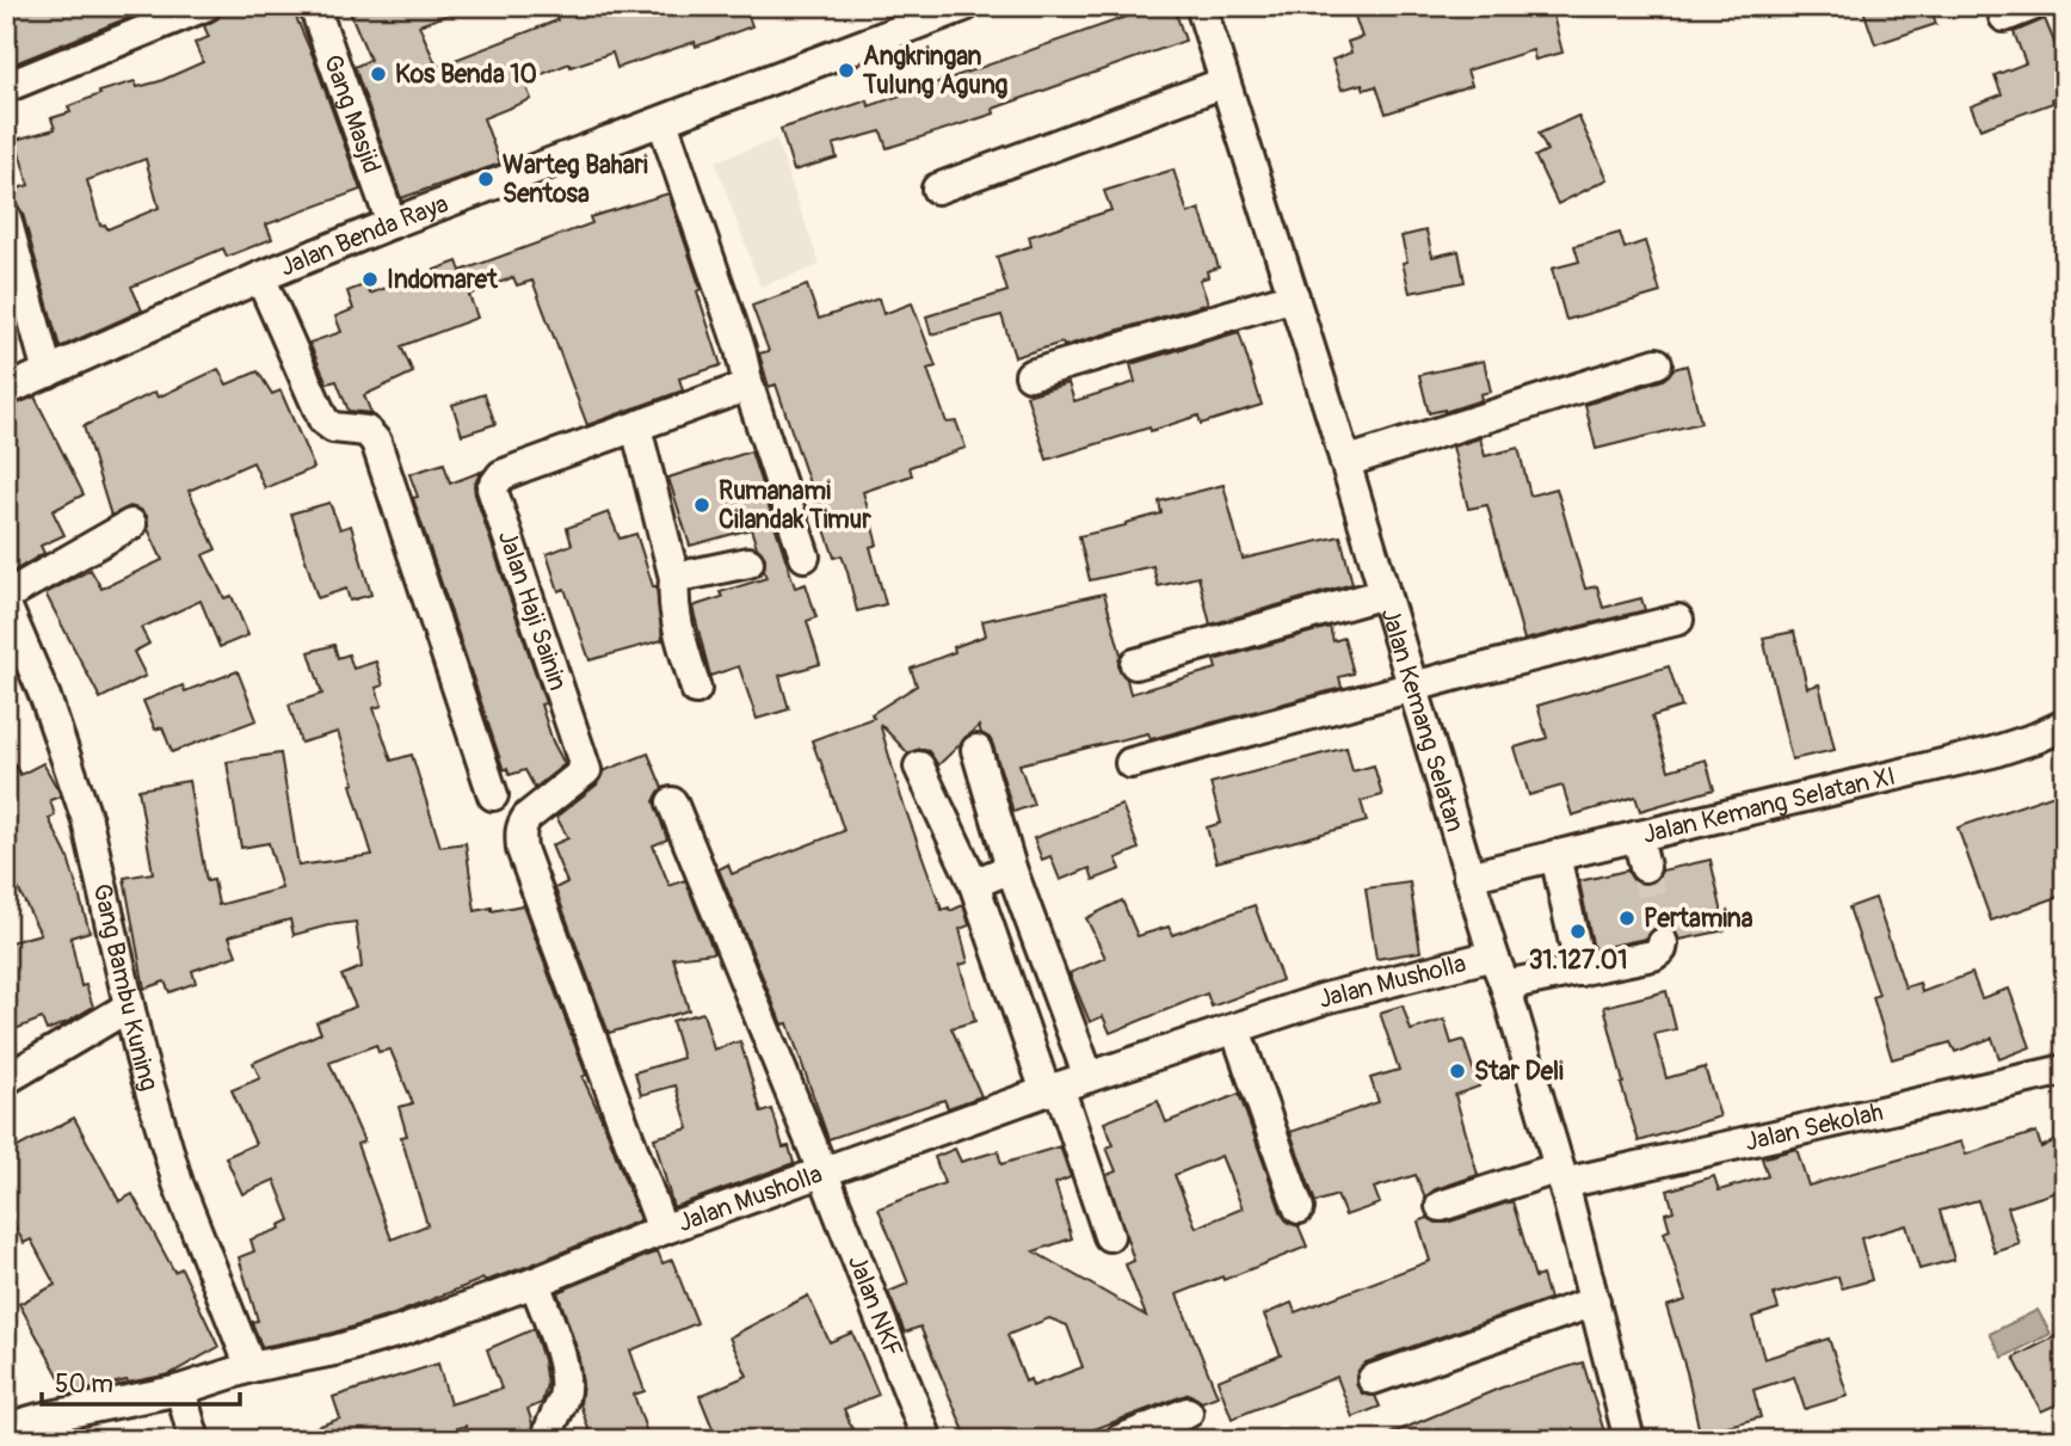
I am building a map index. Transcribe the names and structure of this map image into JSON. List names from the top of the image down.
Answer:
{
  "streets": {
    "street": [
      "Gang Masjid",
      "Jalan Benda Raya",
      "Jalan Haji Sainin",
      "Jalan Kemang Selatan",
      "Jalan Kemang Selatan XI",
      "Jalan Musholla",
      "Gang Bambu Kuning",
      "Jalan Sekolah",
      "Jalan NKF"
    ]
  },
  "crossings": [
    ["Gang Masjid", "Jalan Benda Raya"],
    ["Jalan Haji Sainin", "Jalan Musholla"],
    ["Jalan Kemang Selatan", "Jalan Kemang Selatan XI"],
    ["Jalan Kemang Selatan", "Jalan Musholla"],
    ["Jalan Kemang Selatan", "Jalan Sekolah"],
    ["Jalan Musholla", "Gang Bambu Kuning"],
    ["Jalan Musholla", "Jalan NKF"]
  ],
  "places": [
    "Angkringan Tulung Agung",
    "Kos Benda 10",
    "Warteg Bahari Sentosa",
    "Indomaret",
    "Rumanami Cilandak Timur",
    "Pertamina",
    "31.127.01",
    "Star Deli"
  ],
  "scale_bar": "50 m"
}
